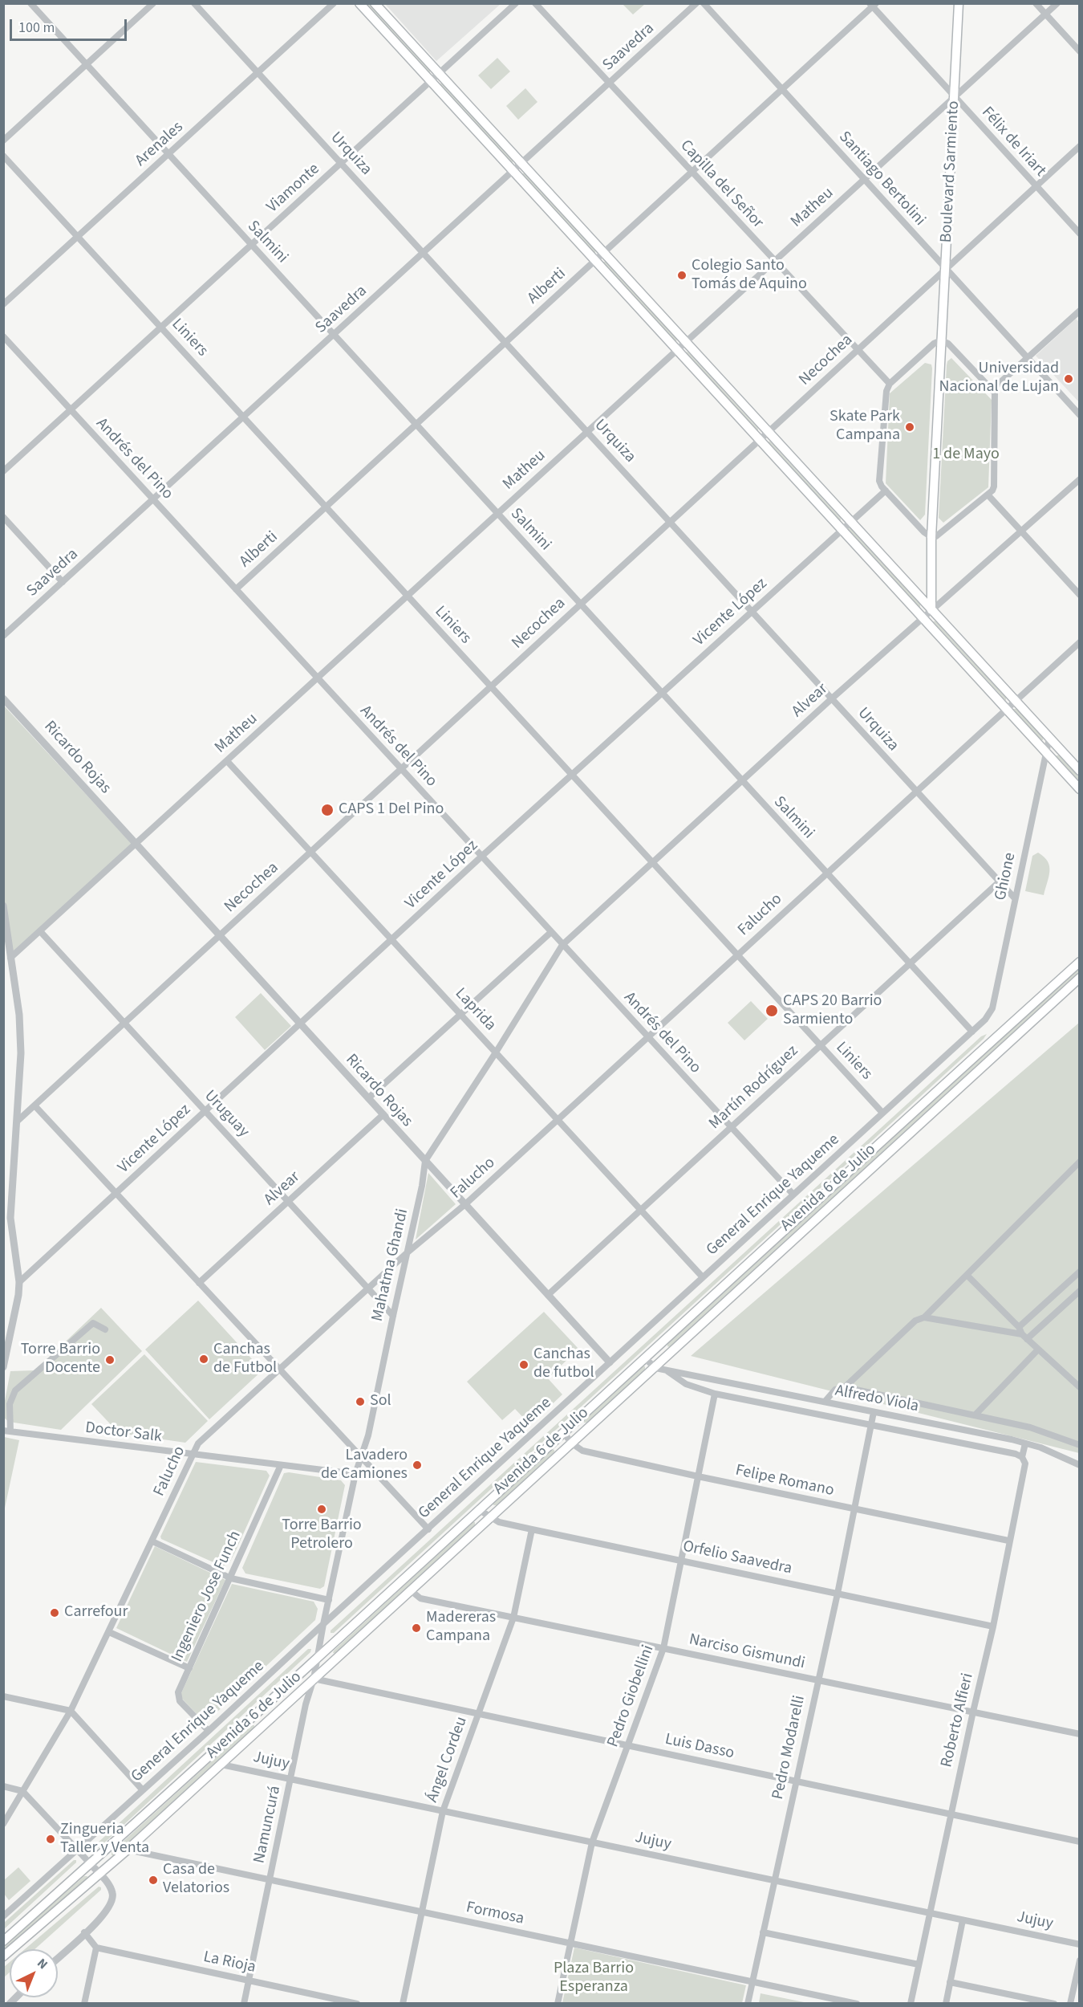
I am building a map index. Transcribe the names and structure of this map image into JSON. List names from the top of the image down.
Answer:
{
  "streets": {
    "main road": ["Boulevard Sarmiento", "Avenida 6 de Julio"],
    "street": [
      "Saavedra",
      "Félix de Iriart",
      "Arenales",
      "Urquiza",
      "Santiago Bertolini",
      "Capilla del Señor",
      "Viamonte",
      "Matheu",
      "Salmini",
      "Alberti",
      "Liniers",
      "Necochea",
      "Andrés del Pino",
      "Vicente López",
      "Alvear",
      "Ricardo Rojas",
      "Ghione",
      "Falucho",
      "Laprida",
      "Martín Rodríguez",
      "Uruguay",
      "General Enrique Yaqueme",
      "Mahatma Ghandi",
      "Alfredo Viola",
      "Doctor Salk",
      "Felipe Romano",
      "Orfelio Saavedra",
      "Ingeniero Jose Funch",
      "Narciso Gismundi",
      "Pedro Giobellini",
      "Roberto Alfieri",
      "Luis Dasso",
      "Pedro Modarelli",
      "Ángel Cordeu",
      "Jujuy",
      "Namuncurá",
      "Formosa",
      "La Rioja"
    ]
  },
  "crossings": [
    ["Saavedra", "Urquiza"],
    ["Saavedra", "Capilla del Señor"],
    ["Saavedra", "Salmini"],
    ["Saavedra", "Liniers"],
    ["Saavedra", "Andrés del Pino"],
    ["Félix de Iriart", "Boulevard Sarmiento"],
    ["Félix de Iriart", "Matheu"],
    ["Félix de Iriart", "Alberti"],
    ["Félix de Iriart", "Necochea"],
    ["Arenales", "Urquiza"],
    ["Arenales", "Salmini"],
    ["Arenales", "Liniers"],
    ["Urquiza", "Viamonte"],
    ["Urquiza", "Matheu"],
    ["Urquiza", "Alberti"],
    ["Urquiza", "Necochea"],
    ["Urquiza", "Vicente López"],
    ["Urquiza", "Alvear"],
    ["Urquiza", "Ghione"],
    ["Urquiza", "Falucho"],
    ["Urquiza", "Martín Rodríguez"],
    ["Boulevard Sarmiento", "Santiago Bertolini"],
    ["Boulevard Sarmiento", "Matheu"],
    ["Boulevard Sarmiento", "Necochea"],
    ["Boulevard Sarmiento", "Alvear"],
    ["Santiago Bertolini", "Matheu"],
    ["Santiago Bertolini", "Alberti"],
    ["Santiago Bertolini", "Necochea"],
    ["Capilla del Señor", "Matheu"],
    ["Capilla del Señor", "Alberti"],
    ["Capilla del Señor", "Necochea"],
    ["Viamonte", "Salmini"],
    ["Viamonte", "Liniers"],
    ["Viamonte", "Andrés del Pino"],
    ["Matheu", "Salmini"],
    ["Matheu", "Liniers"],
    ["Matheu", "Andrés del Pino"],
    ["Matheu", "Ricardo Rojas"],
    ["Matheu", "Laprida"],
    ["Matheu", "Uruguay"],
    ["Salmini", "Alberti"],
    ["Salmini", "Necochea"],
    ["Salmini", "Vicente López"],
    ["Salmini", "Alvear"],
    ["Salmini", "Falucho"],
    ["Salmini", "Martín Rodríguez"],
    ["Salmini", "General Enrique Yaqueme"],
    ["Alberti", "Liniers"],
    ["Alberti", "Andrés del Pino"],
    ["Liniers", "Necochea"],
    ["Liniers", "Vicente López"],
    ["Liniers", "Alvear"],
    ["Liniers", "Falucho"],
    ["Liniers", "Martín Rodríguez"],
    ["Liniers", "General Enrique Yaqueme"],
    ["Necochea", "Andrés del Pino"],
    ["Necochea", "Ricardo Rojas"],
    ["Necochea", "Laprida"],
    ["Necochea", "Uruguay"],
    ["Andrés del Pino", "Vicente López"],
    ["Andrés del Pino", "Alvear"],
    ["Andrés del Pino", "Falucho"],
    ["Andrés del Pino", "Martín Rodríguez"],
    ["Andrés del Pino", "General Enrique Yaqueme"],
    ["Andrés del Pino", "Mahatma Ghandi"],
    ["Vicente López", "Ricardo Rojas"],
    ["Vicente López", "Laprida"],
    ["Vicente López", "Uruguay"],
    ["Alvear", "Ricardo Rojas"],
    ["Alvear", "Uruguay"],
    ["Alvear", "Mahatma Ghandi"],
    ["Ricardo Rojas", "Falucho"],
    ["Ricardo Rojas", "Martín Rodríguez"],
    ["Ricardo Rojas", "General Enrique Yaqueme"],
    ["Ricardo Rojas", "Mahatma Ghandi"],
    ["Ghione", "General Enrique Yaqueme"],
    ["Falucho", "Laprida"],
    ["Falucho", "Uruguay"],
    ["Falucho", "Mahatma Ghandi"],
    ["Falucho", "Doctor Salk"],
    ["Laprida", "Martín Rodríguez"],
    ["Laprida", "General Enrique Yaqueme"],
    ["Laprida", "Mahatma Ghandi"],
    ["Uruguay", "Mahatma Ghandi"],
    ["Avenida 6 de Julio", "Alfredo Viola"],
    ["Avenida 6 de Julio", "Felipe Romano"],
    ["Avenida 6 de Julio", "Orfelio Saavedra"],
    ["Avenida 6 de Julio", "Narciso Gismundi"],
    ["Avenida 6 de Julio", "Luis Dasso"],
    ["Avenida 6 de Julio", "Jujuy"],
    ["Avenida 6 de Julio", "Namuncurá"],
    ["Avenida 6 de Julio", "Formosa"],
    ["General Enrique Yaqueme", "Mahatma Ghandi"],
    ["General Enrique Yaqueme", "Ingeniero Jose Funch"],
    ["General Enrique Yaqueme", "Namuncurá"],
    ["Mahatma Ghandi", "Doctor Salk"],
    ["Mahatma Ghandi", "Namuncurá"],
    ["Alfredo Viola", "Pedro Giobellini"],
    ["Alfredo Viola", "Roberto Alfieri"],
    ["Alfredo Viola", "Pedro Modarelli"],
    ["Doctor Salk", "Ingeniero Jose Funch"],
    ["Felipe Romano", "Pedro Giobellini"],
    ["Felipe Romano", "Roberto Alfieri"],
    ["Felipe Romano", "Pedro Modarelli"],
    ["Orfelio Saavedra", "Pedro Giobellini"],
    ["Orfelio Saavedra", "Roberto Alfieri"],
    ["Orfelio Saavedra", "Pedro Modarelli"],
    ["Orfelio Saavedra", "Ángel Cordeu"],
    ["Narciso Gismundi", "Pedro Giobellini"],
    ["Narciso Gismundi", "Roberto Alfieri"],
    ["Narciso Gismundi", "Pedro Modarelli"],
    ["Narciso Gismundi", "Ángel Cordeu"],
    ["Pedro Giobellini", "Luis Dasso"],
    ["Pedro Giobellini", "Jujuy"],
    ["Pedro Giobellini", "Formosa"],
    ["Roberto Alfieri", "Luis Dasso"],
    ["Roberto Alfieri", "Jujuy"],
    ["Luis Dasso", "Pedro Modarelli"],
    ["Luis Dasso", "Ángel Cordeu"],
    ["Luis Dasso", "Namuncurá"],
    ["Pedro Modarelli", "Jujuy"],
    ["Pedro Modarelli", "Formosa"],
    ["Ángel Cordeu", "Jujuy"],
    ["Ángel Cordeu", "Formosa"],
    ["Jujuy", "Namuncurá"],
    ["Namuncurá", "Formosa"],
    ["Namuncurá", "La Rioja"]
  ],
  "parks": ["1 de Mayo", "Plaza Barrio Esperanza"],
  "places": [
    "Colegio Santo Tomás de Aquino",
    "Universidad Nacional de Lujan",
    "Skate Park Campana",
    "CAPS 1 Del Pino",
    "CAPS 20 Barrio Sarmiento",
    "Canchas de Futbol",
    "Torre Barrio Docente",
    "Canchas de futbol",
    "Sol",
    "Lavadero de Camiones",
    "Torre Barrio Petrolero",
    "Carrefour",
    "Madereras Campana",
    "Zingueria Taller y Venta",
    "Casa de Velatorios"
  ],
  "scale_bar": "100 m",
  "north": "top right"
}
